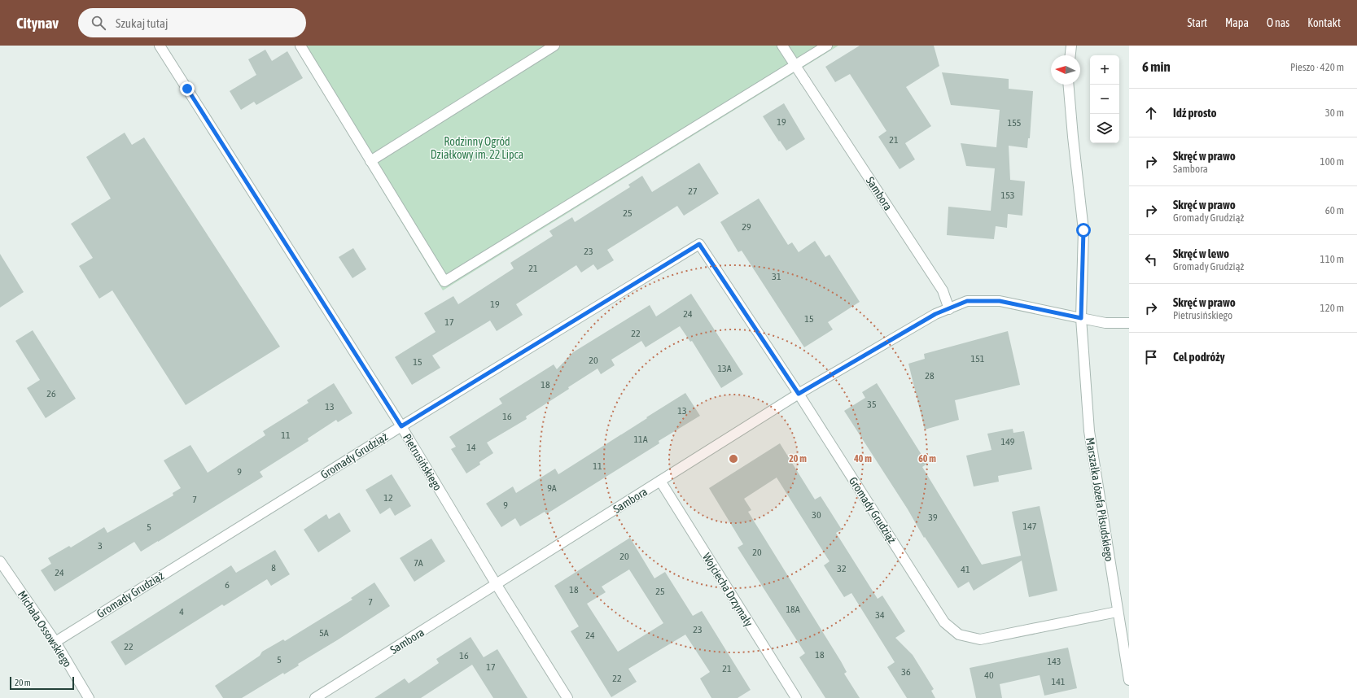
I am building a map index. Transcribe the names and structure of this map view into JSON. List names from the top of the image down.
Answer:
{
  "streets": {
    "street": [
      "Sambora",
      "Gromady Grudziąż",
      "Pietrusińskiego",
      "Marszałka Józefa Piłsudskiego",
      "Wojciecha Drzymały",
      "Michała Ossowskiego"
    ]
  },
  "crossings": [
    ["Sambora", "Gromady Grudziąż"],
    ["Sambora", "Pietrusińskiego"],
    ["Sambora", "Marszałka Józefa Piłsudskiego"],
    ["Sambora", "Wojciecha Drzymały"],
    ["Gromady Grudziąż", "Pietrusińskiego"],
    ["Gromady Grudziąż", "Marszałka Józefa Piłsudskiego"],
    ["Gromady Grudziąż", "Michała Ossowskiego"]
  ],
  "parks": ["Rodzinny Ogród Działkowy im. 22 Lipca"],
  "house_numbers": [
    "19",
    "155",
    "21",
    "27",
    "153",
    "25",
    "29",
    "23",
    "21",
    "31",
    "19",
    "24",
    "15",
    "17",
    "22",
    "151",
    "20",
    "15",
    "13A",
    "28",
    "18",
    "26",
    "35",
    "13",
    "13",
    "16",
    "11",
    "11A",
    "149",
    "14",
    "11",
    "9",
    "9A",
    "12",
    "7",
    "9",
    "30",
    "39",
    "147",
    "5",
    "3",
    "20",
    "20",
    "7A",
    "8",
    "32",
    "41",
    "24",
    "6",
    "18",
    "25",
    "7",
    "18A",
    "4",
    "34",
    "23",
    "5A",
    "24",
    "22",
    "18",
    "16",
    "5",
    "143",
    "17",
    "21",
    "36",
    "40",
    "22",
    "141"
  ],
  "scale_bar": "20 m",
  "north": "left",
  "page": {
    "header": "Citynav",
    "search": "Szukaj tutaj",
    "nav": [
      "Start",
      "Mapa",
      "O nas",
      "Kontakt"
    ],
    "heading": ["6 min", "Pieszo · 420 m"],
    "map_buttons": ["+", "−"],
    "list": [
      ["Idź prosto", "30 m"],
      ["Skręć w prawo", "Sambora", "100 m"],
      ["Skręć w prawo", "Gromady Grudziąż", "60 m"],
      ["Skręć w lewo", "Gromady Grudziąż", "110 m"],
      ["Skręć w prawo", "Pietrusińskiego", "120 m"],
      "Cel podróży"
    ],
    "scale": "20 m"
  },
  "rings": ["20 m", "40 m", "60 m"]
}
